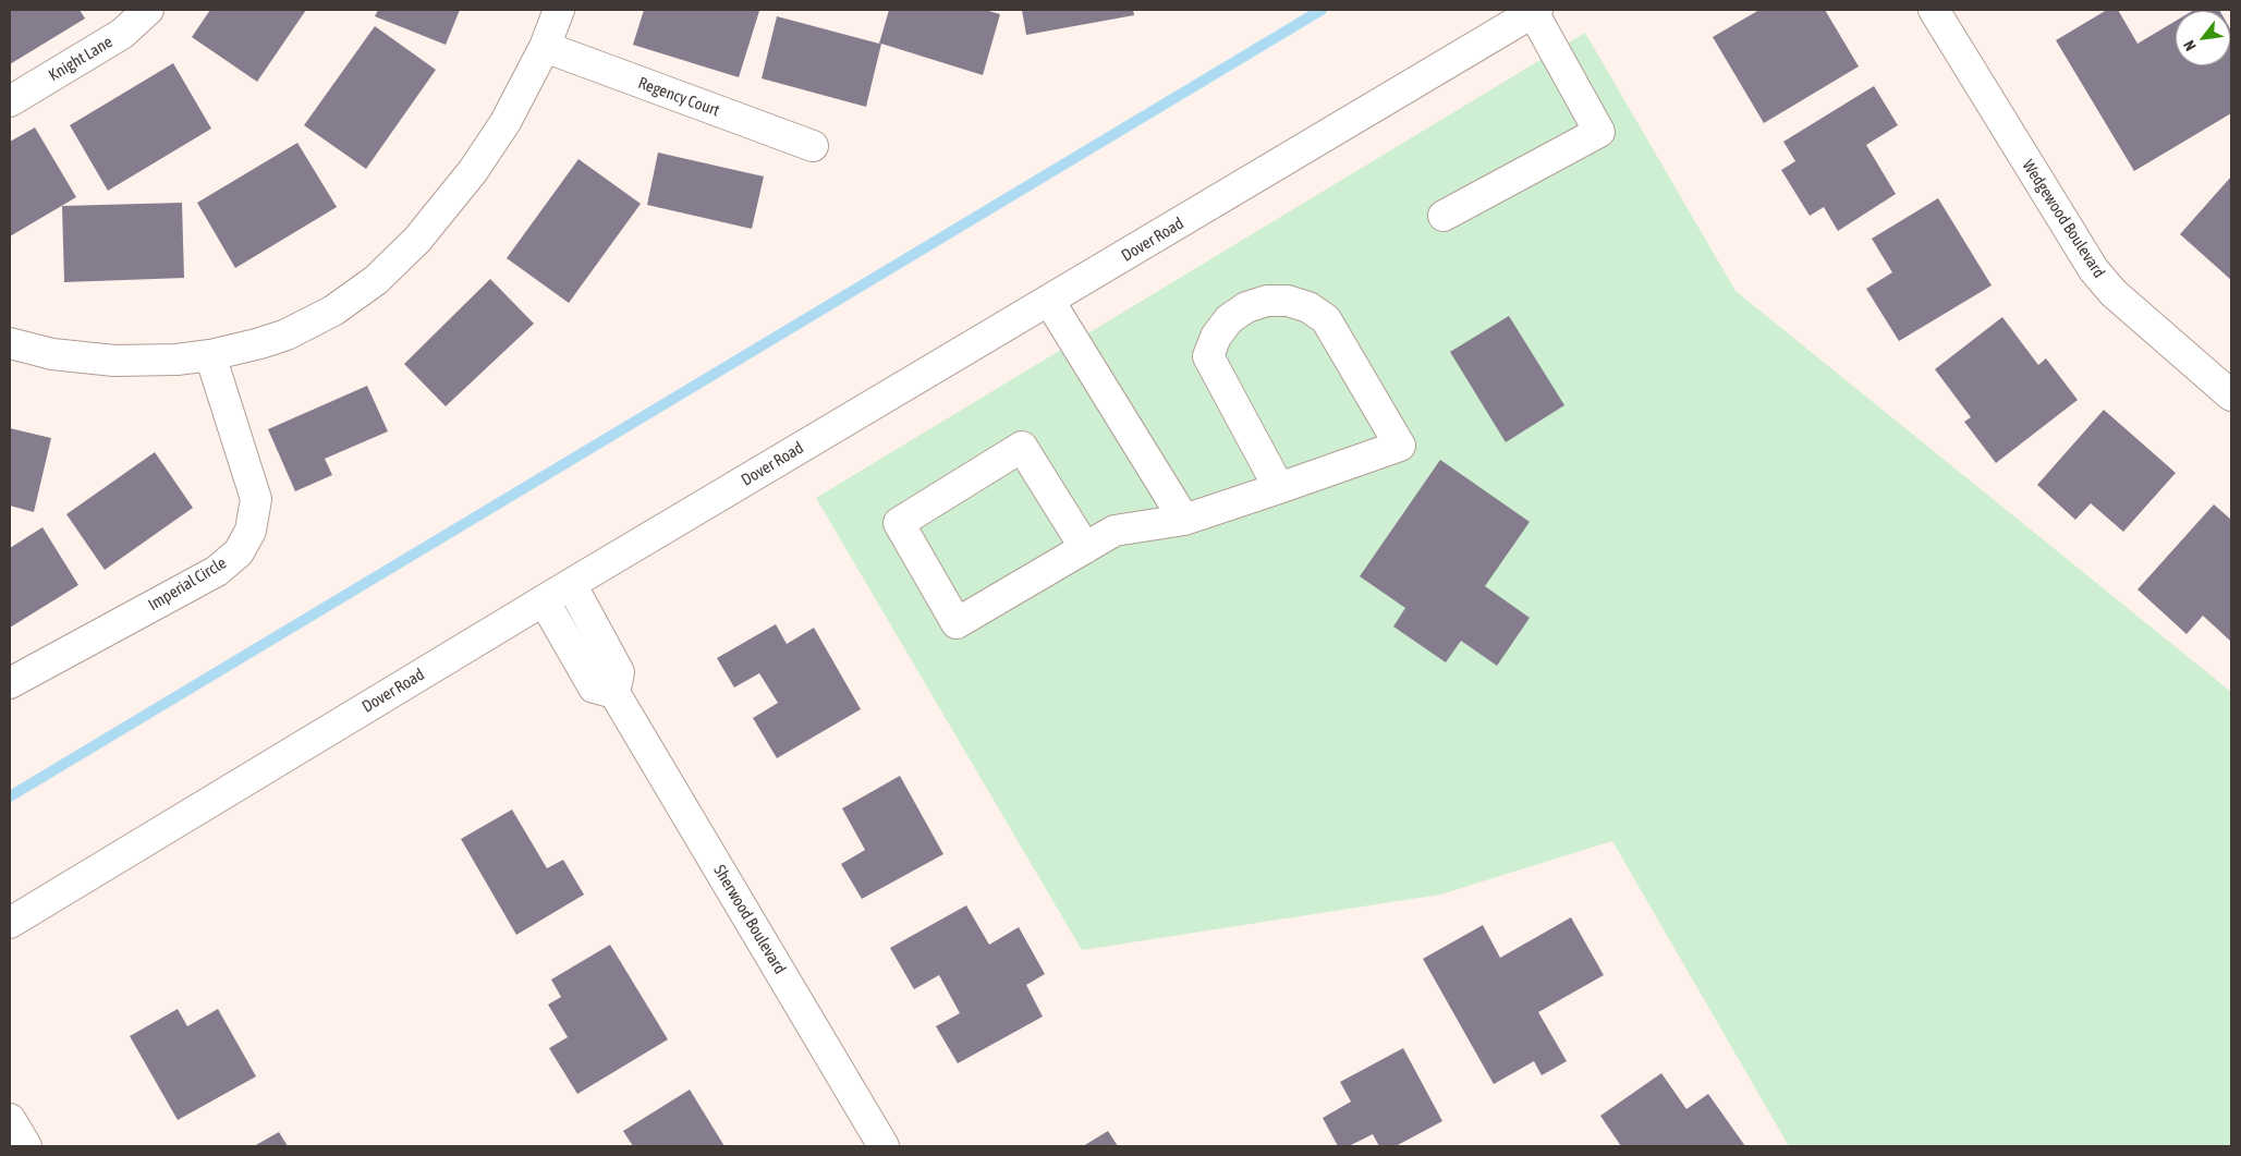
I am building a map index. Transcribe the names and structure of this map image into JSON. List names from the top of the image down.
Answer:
{
  "streets": {
    "street": [
      "Knight Lane",
      "Regency Court",
      "Wedgewood Boulevard",
      "Dover Road",
      "Imperial Circle",
      "Sherwood Boulevard"
    ]
  },
  "north": "bottom left"
}
